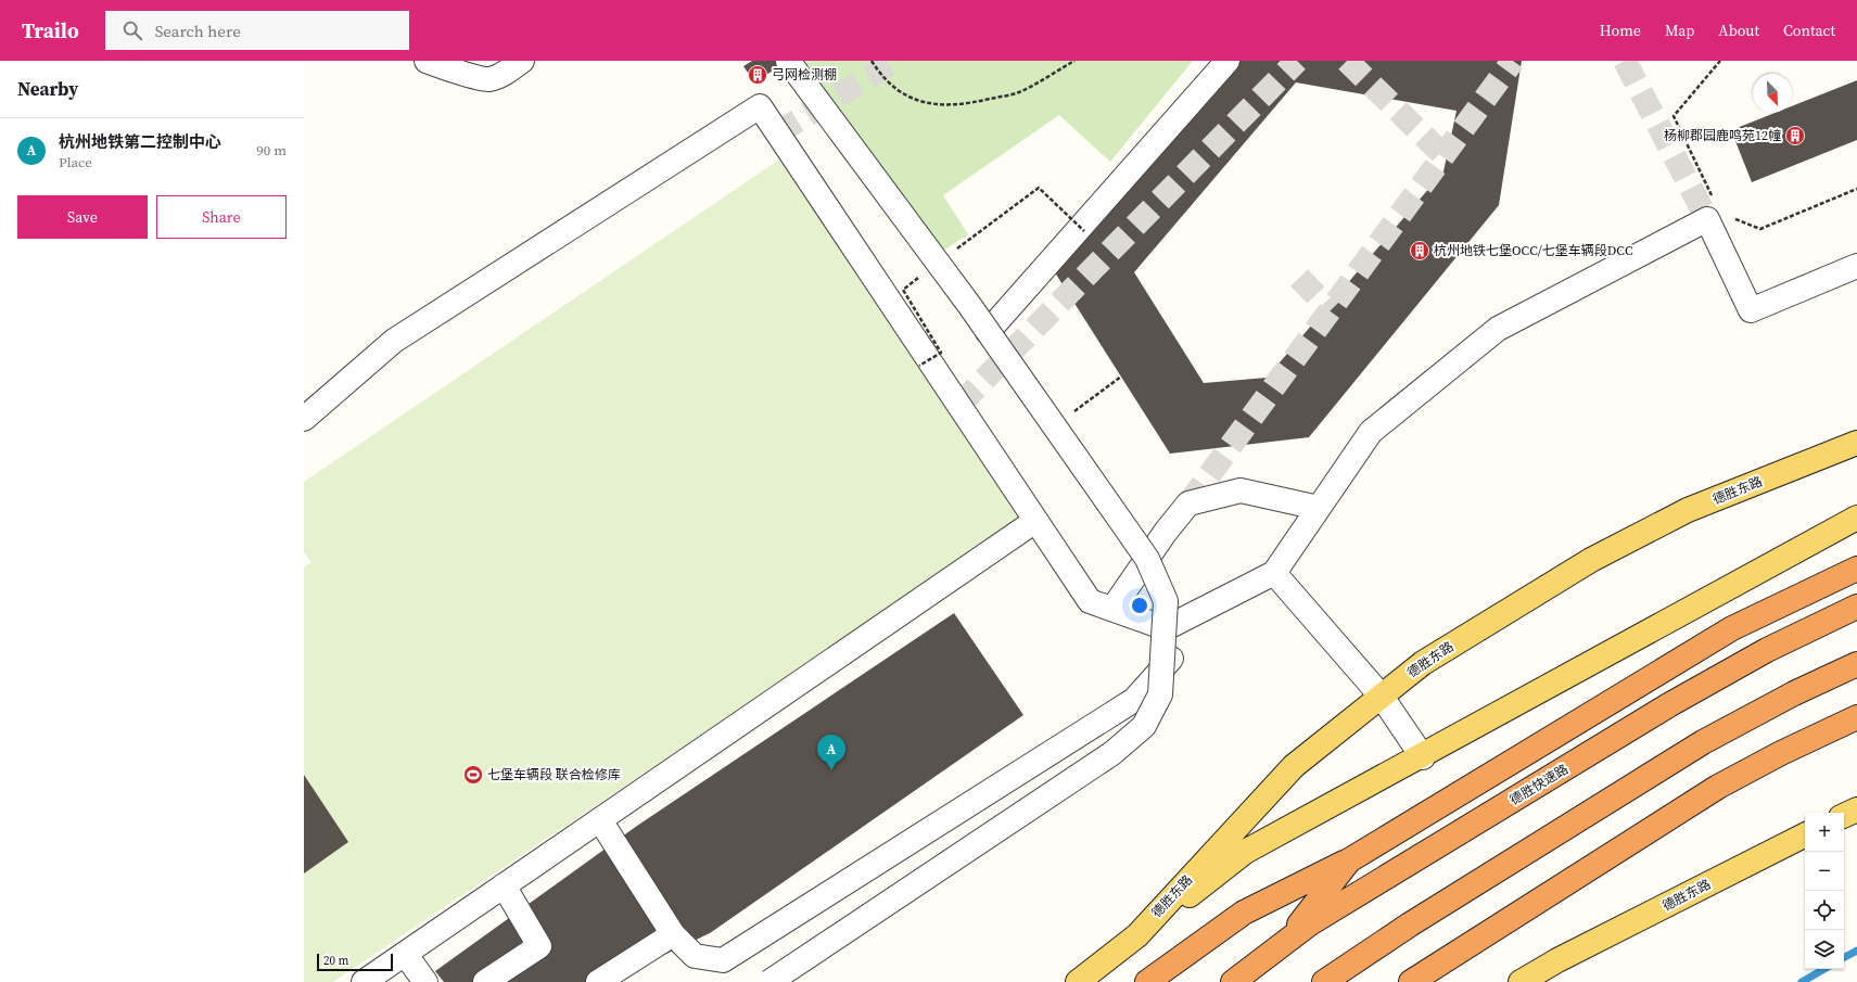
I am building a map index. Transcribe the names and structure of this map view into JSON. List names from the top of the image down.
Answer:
{
  "streets": {
    "highway": ["德胜快速路"],
    "main road": ["德胜东路"]
  },
  "places": {
    "building": ["弓网检测棚", "杨柳郡园鹿鸣苑12幢", "杭州地铁七堡OCC/七堡车辆段DCC"],
    "sports": ["七堡车辆段 联合检修库"]
  },
  "scale_bar": "20 m",
  "north": "bottom right",
  "page": {
    "header": "Trailo",
    "search": "Search here",
    "nav": [
      "Home",
      "Map",
      "About",
      "Contact"
    ],
    "heading": "Nearby",
    "list": [
      {
        "mark": "A",
        "name": "杭州地铁第二控制中心",
        "note": "Place",
        "value": "90 m"
      }
    ],
    "buttons": ["Save", "Share"],
    "pins": "A",
    "map_buttons": ["+", "−"],
    "scale": "20 m"
  }
}
